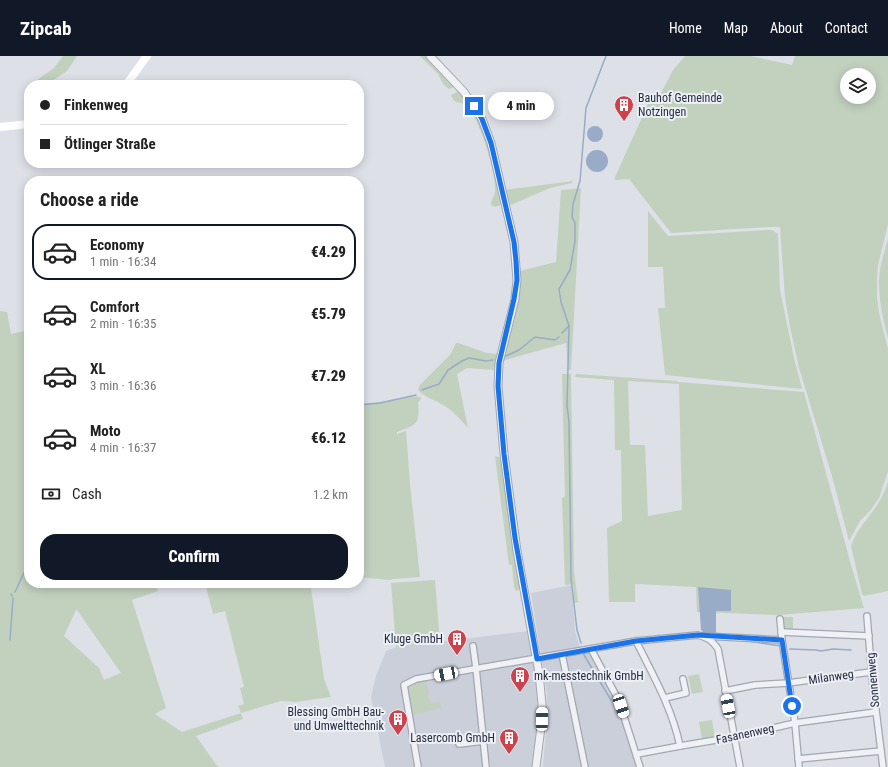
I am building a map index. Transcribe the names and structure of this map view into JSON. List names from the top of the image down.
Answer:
{
  "streets": {
    "street": ["Milanweg", "Sonnenweg", "Fasanenweg"]
  },
  "crossings": [
    ["Milanweg", "Sonnenweg"],
    ["Sonnenweg", "Fasanenweg"]
  ],
  "places": {
    "building": [
      "Bauhof Gemeinde Notzingen",
      "Kluge GmbH",
      "mk-messtechnik GmbH",
      "Blessing GmbH Bau- und Umwelttechnik",
      "Lasercomb GmbH"
    ]
  },
  "page": {
    "header": "Zipcab",
    "nav": [
      "Home",
      "Map",
      "About",
      "Contact"
    ],
    "banner": ["Finkenweg", "Ötlinger Straße"],
    "bubble": "4 min",
    "heading": "Choose a ride",
    "list": [
      {
        "name": "Economy",
        "note": "1 min · 16:34",
        "value": "€4.29"
      },
      {
        "name": "Comfort",
        "note": "2 min · 16:35",
        "value": "€5.79"
      },
      {
        "name": "XL",
        "note": "3 min · 16:36",
        "value": "€7.29"
      },
      {
        "name": "Moto",
        "note": "4 min · 16:37",
        "value": "€6.12"
      }
    ],
    "pay": ["Cash", "1.2 km"],
    "buttons": "Confirm"
  }
}
